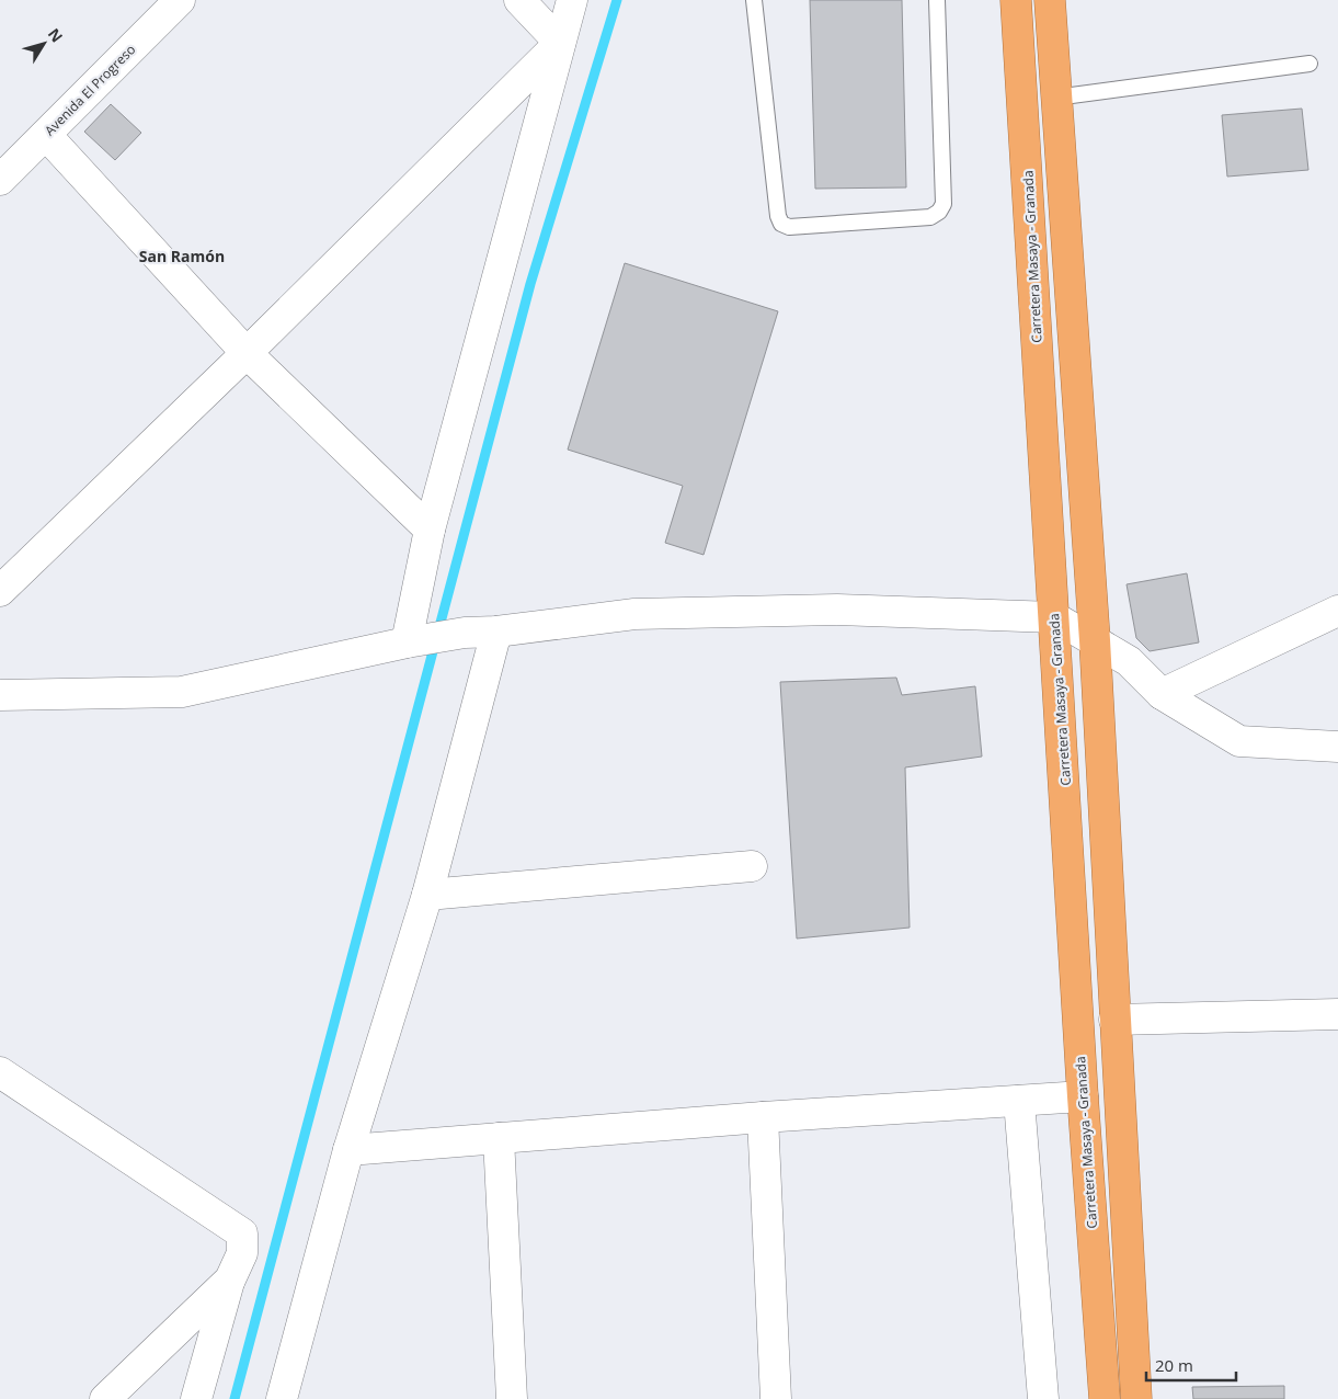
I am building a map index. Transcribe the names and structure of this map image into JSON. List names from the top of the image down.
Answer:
{
  "streets": {
    "highway": ["Carretera Masaya - Granada"],
    "street": ["Avenida El Progreso"]
  },
  "districts": ["San Ramón"],
  "scale_bar": "20 m",
  "north": "top right"
}
